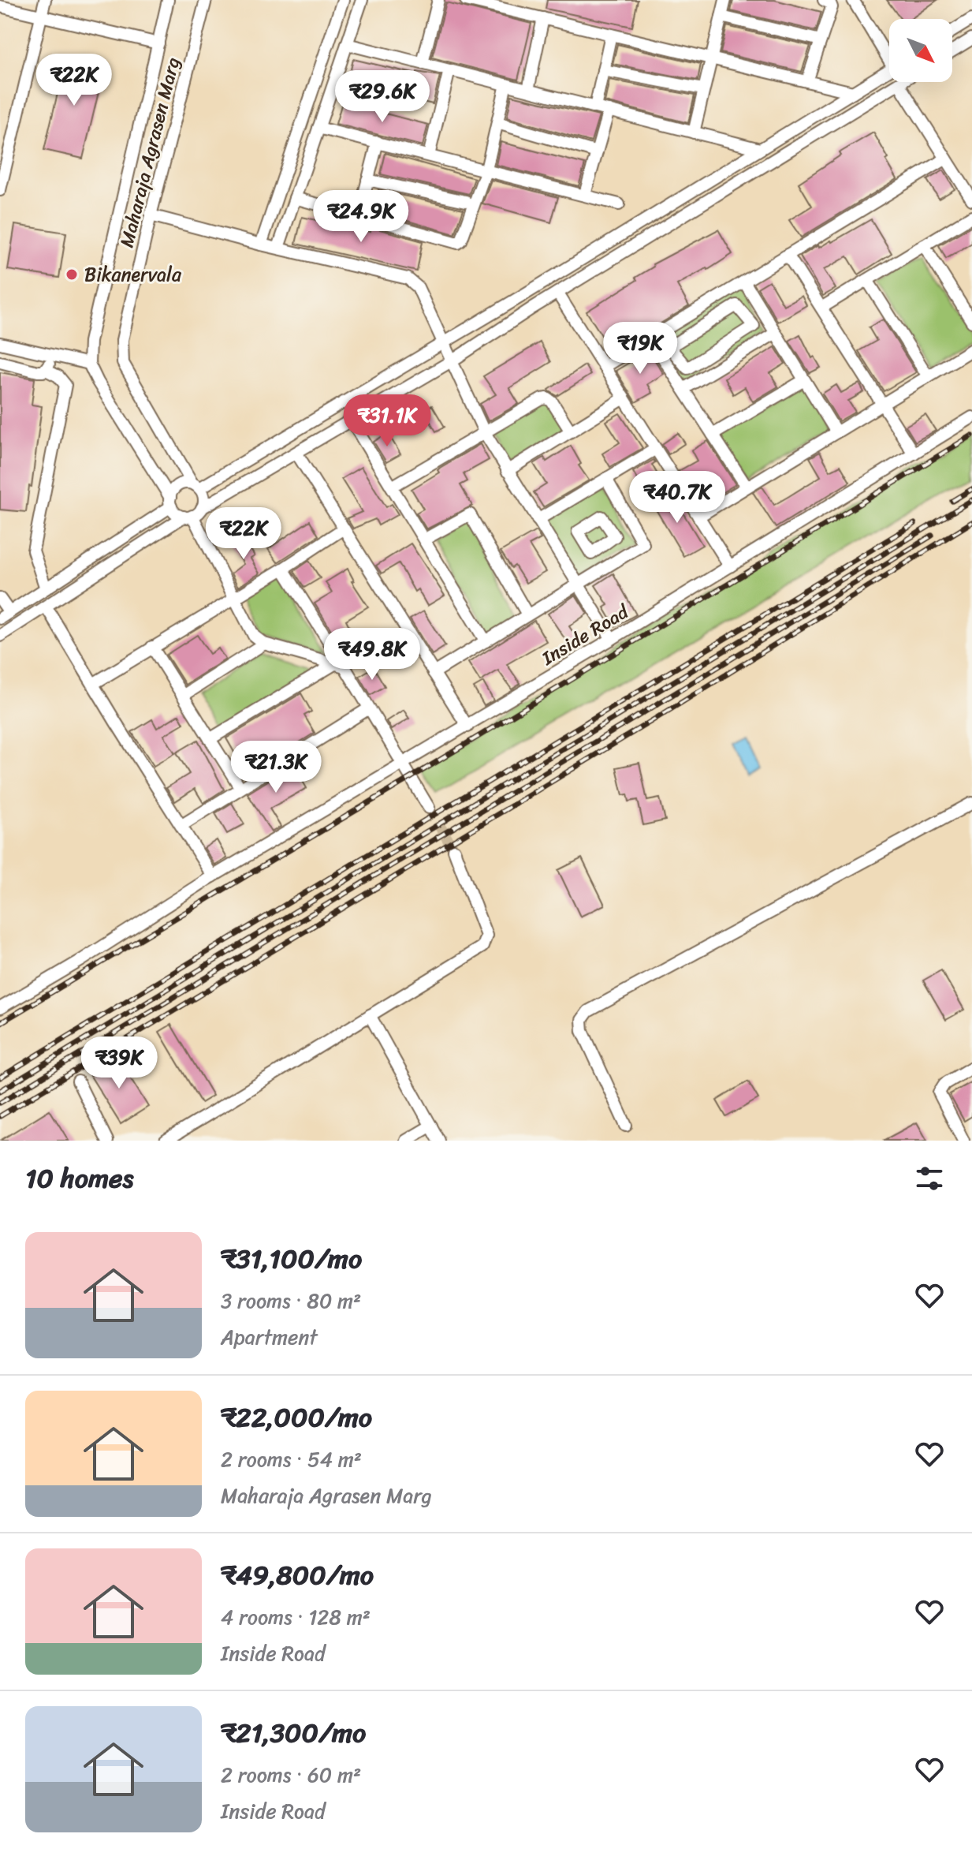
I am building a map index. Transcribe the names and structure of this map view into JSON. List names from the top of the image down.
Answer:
{
  "streets": {
    "street": ["Maharaja Agrasen Marg", "Inside Road"]
  },
  "places": ["Bikanervala"],
  "north": "bottom right",
  "page": {
    "price": [
      "₹22K",
      "₹29.6K",
      "₹24.9K",
      "₹19K",
      "₹31.1K",
      "₹40.7K",
      "₹22K",
      "₹49.8K",
      "₹21.3K",
      "₹39K"
    ],
    "heading": "10 homes",
    "list": [
      {
        "name": "₹31,100/mo",
        "note": "3 rooms · 80 m² · Apartment"
      },
      {
        "name": "₹22,000/mo",
        "note": "2 rooms · 54 m² · Maharaja Agrasen Marg"
      },
      {
        "name": "₹49,800/mo",
        "note": "4 rooms · 128 m² · Inside Road"
      },
      {
        "name": "₹21,300/mo",
        "note": "2 rooms · 60 m² · Inside Road"
      }
    ]
  }
}
